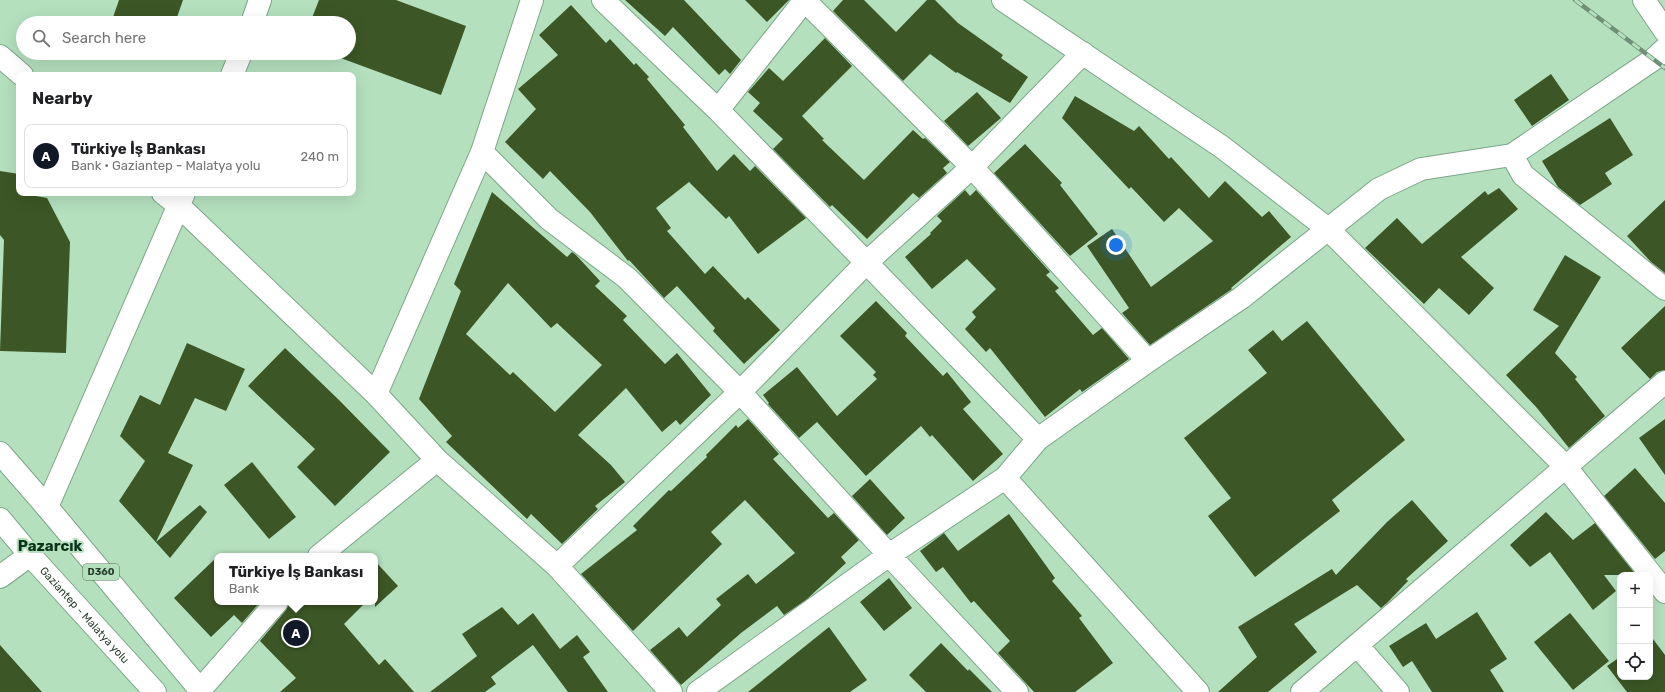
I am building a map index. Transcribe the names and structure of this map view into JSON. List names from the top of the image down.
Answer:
{
  "streets": {
    "main road": ["D360", "Gaziantep - Malatya yolu"]
  },
  "districts": ["Pazarcık"],
  "page": {
    "search": "Search here",
    "heading": "Nearby",
    "list": [
      {
        "mark": "A",
        "name": "Türkiye İş Bankası",
        "note": "Bank · Gaziantep - Malatya yolu",
        "value": "240 m"
      }
    ],
    "popup": ["Türkiye İş Bankası", "Bank"],
    "map_buttons": ["+", "−"],
    "pins": "A"
  }
}
